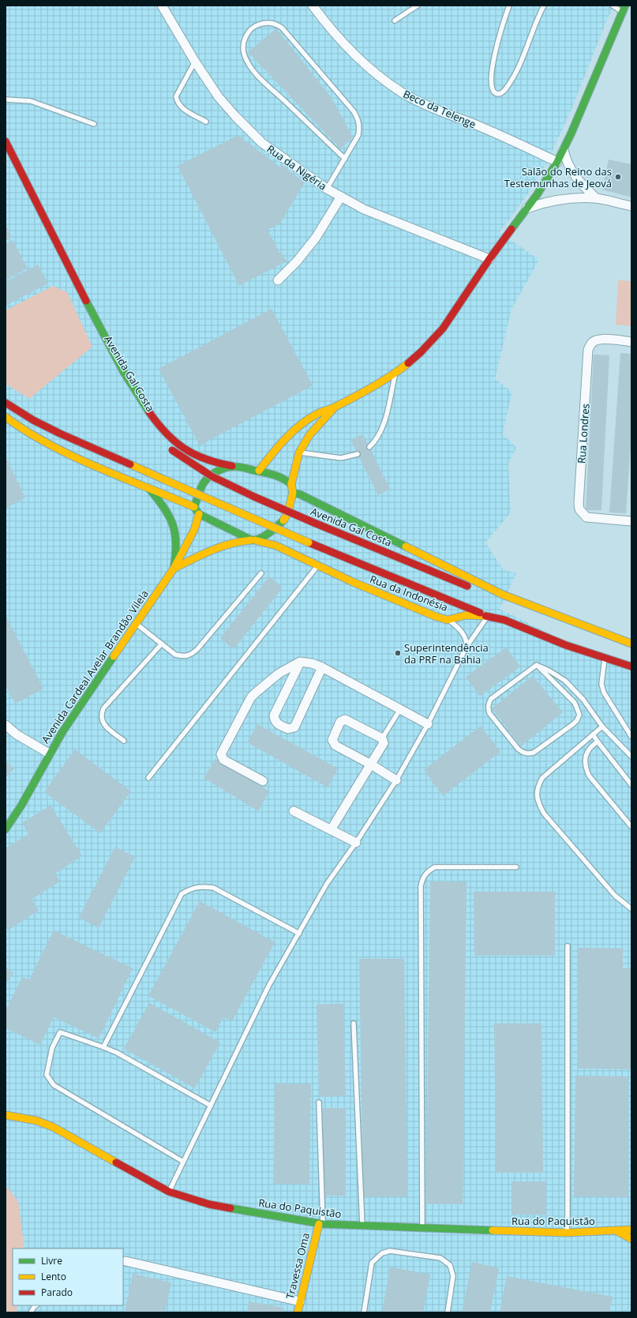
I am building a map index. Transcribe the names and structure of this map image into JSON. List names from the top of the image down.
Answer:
{
  "streets": {
    "main road": [
      "Avenida Gal Costa",
      "Rua da Indonésia",
      "Avenida Cardeal Avelar Brandão Vilela",
      "Rua do Paquistão",
      "Travessa Oma"
    ],
    "street": ["Beco da Telenge", "Rua da Nigéria", "Rua Londres"]
  },
  "crossings": [
    ["Avenida Gal Costa", "Rua da Indonésia"],
    ["Avenida Gal Costa", "Avenida Cardeal Avelar Brandão Vilela"],
    ["Rua da Indonésia", "Avenida Cardeal Avelar Brandão Vilela"],
    ["Rua do Paquistão", "Travessa Oma"]
  ],
  "places": ["Salão do Reino das Testemunhas de Jeová", "Superintendência da PRF na Bahia"],
  "legend": ["Livre", "Lento", "Parado"]
}
